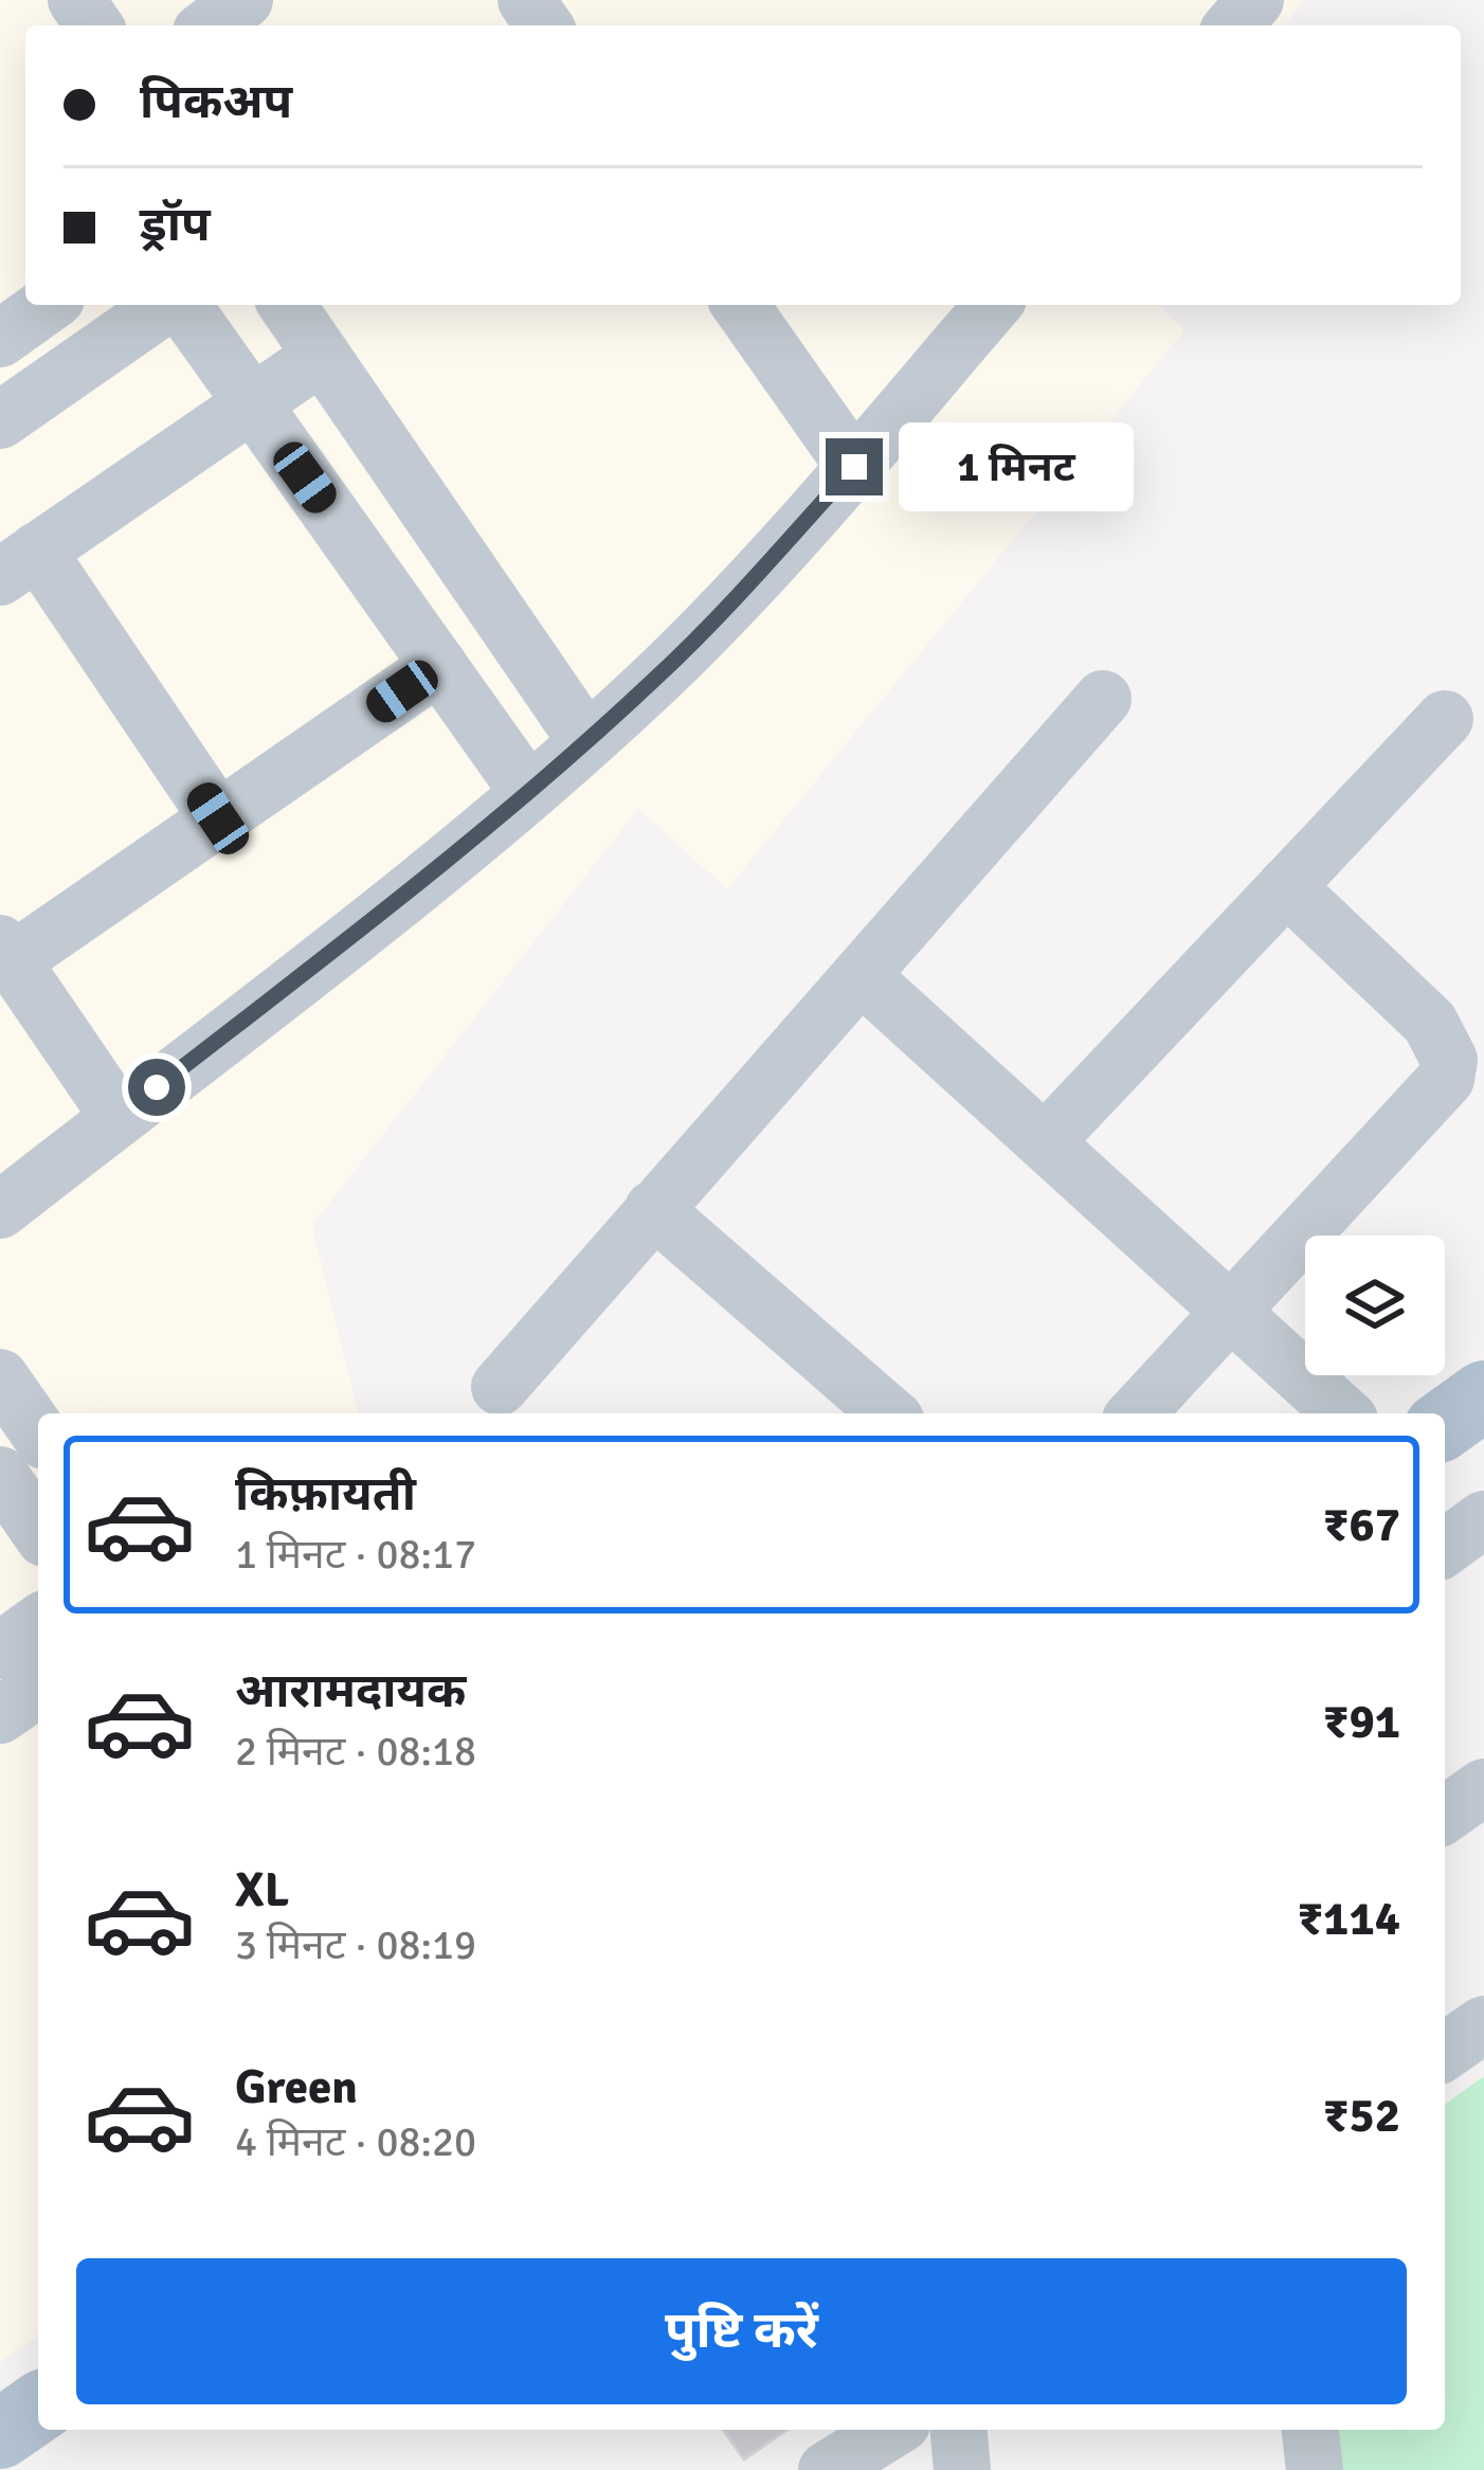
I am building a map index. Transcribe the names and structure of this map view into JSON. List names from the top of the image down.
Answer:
{
  "page": {
    "banner": ["पिकअप", "ड्रॉप"],
    "bubble": "1 मिनट",
    "list": [
      {
        "name": "किफ़ायती",
        "note": "1 मिनट · 08:17",
        "value": "₹67"
      },
      {
        "name": "आरामदायक",
        "note": "2 मिनट · 08:18",
        "value": "₹91"
      },
      {
        "name": "XL",
        "note": "3 मिनट · 08:19",
        "value": "₹114"
      },
      {
        "name": "Green",
        "note": "4 मिनट · 08:20",
        "value": "₹52"
      }
    ],
    "buttons": "पुष्टि करें"
  }
}
